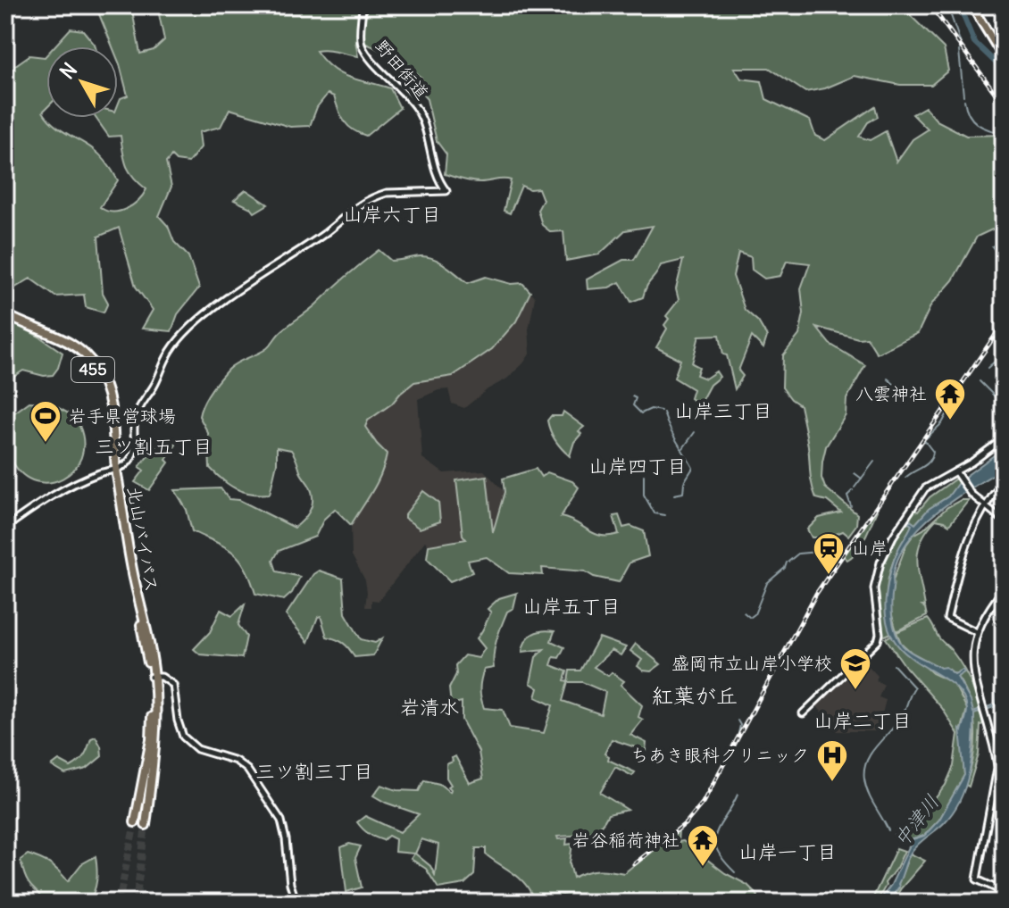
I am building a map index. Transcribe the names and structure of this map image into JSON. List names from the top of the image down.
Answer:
{
  "streets": {
    "highway": ["455", "北山バイパス"],
    "street": ["野田街道"]
  },
  "crossings": [
    ["野田街道", "北山バイパス"]
  ],
  "districts": [
    "山岸六丁目",
    "山岸三丁目",
    "三ツ割五丁目",
    "山岸四丁目",
    "山岸五丁目",
    "紅葉が丘",
    "岩清水",
    "山岸二丁目",
    "三ツ割三丁目",
    "山岸一丁目"
  ],
  "water": ["中津川"],
  "places": {
    "temple": ["八雲神社", "岩谷稲荷神社"],
    "sports": ["岩手県営球場"],
    "station": ["山岸"],
    "school or university": ["盛岡市立山岸小学校"],
    "hospital": ["ちあき眼科クリニック"]
  },
  "north": "top left"
}
